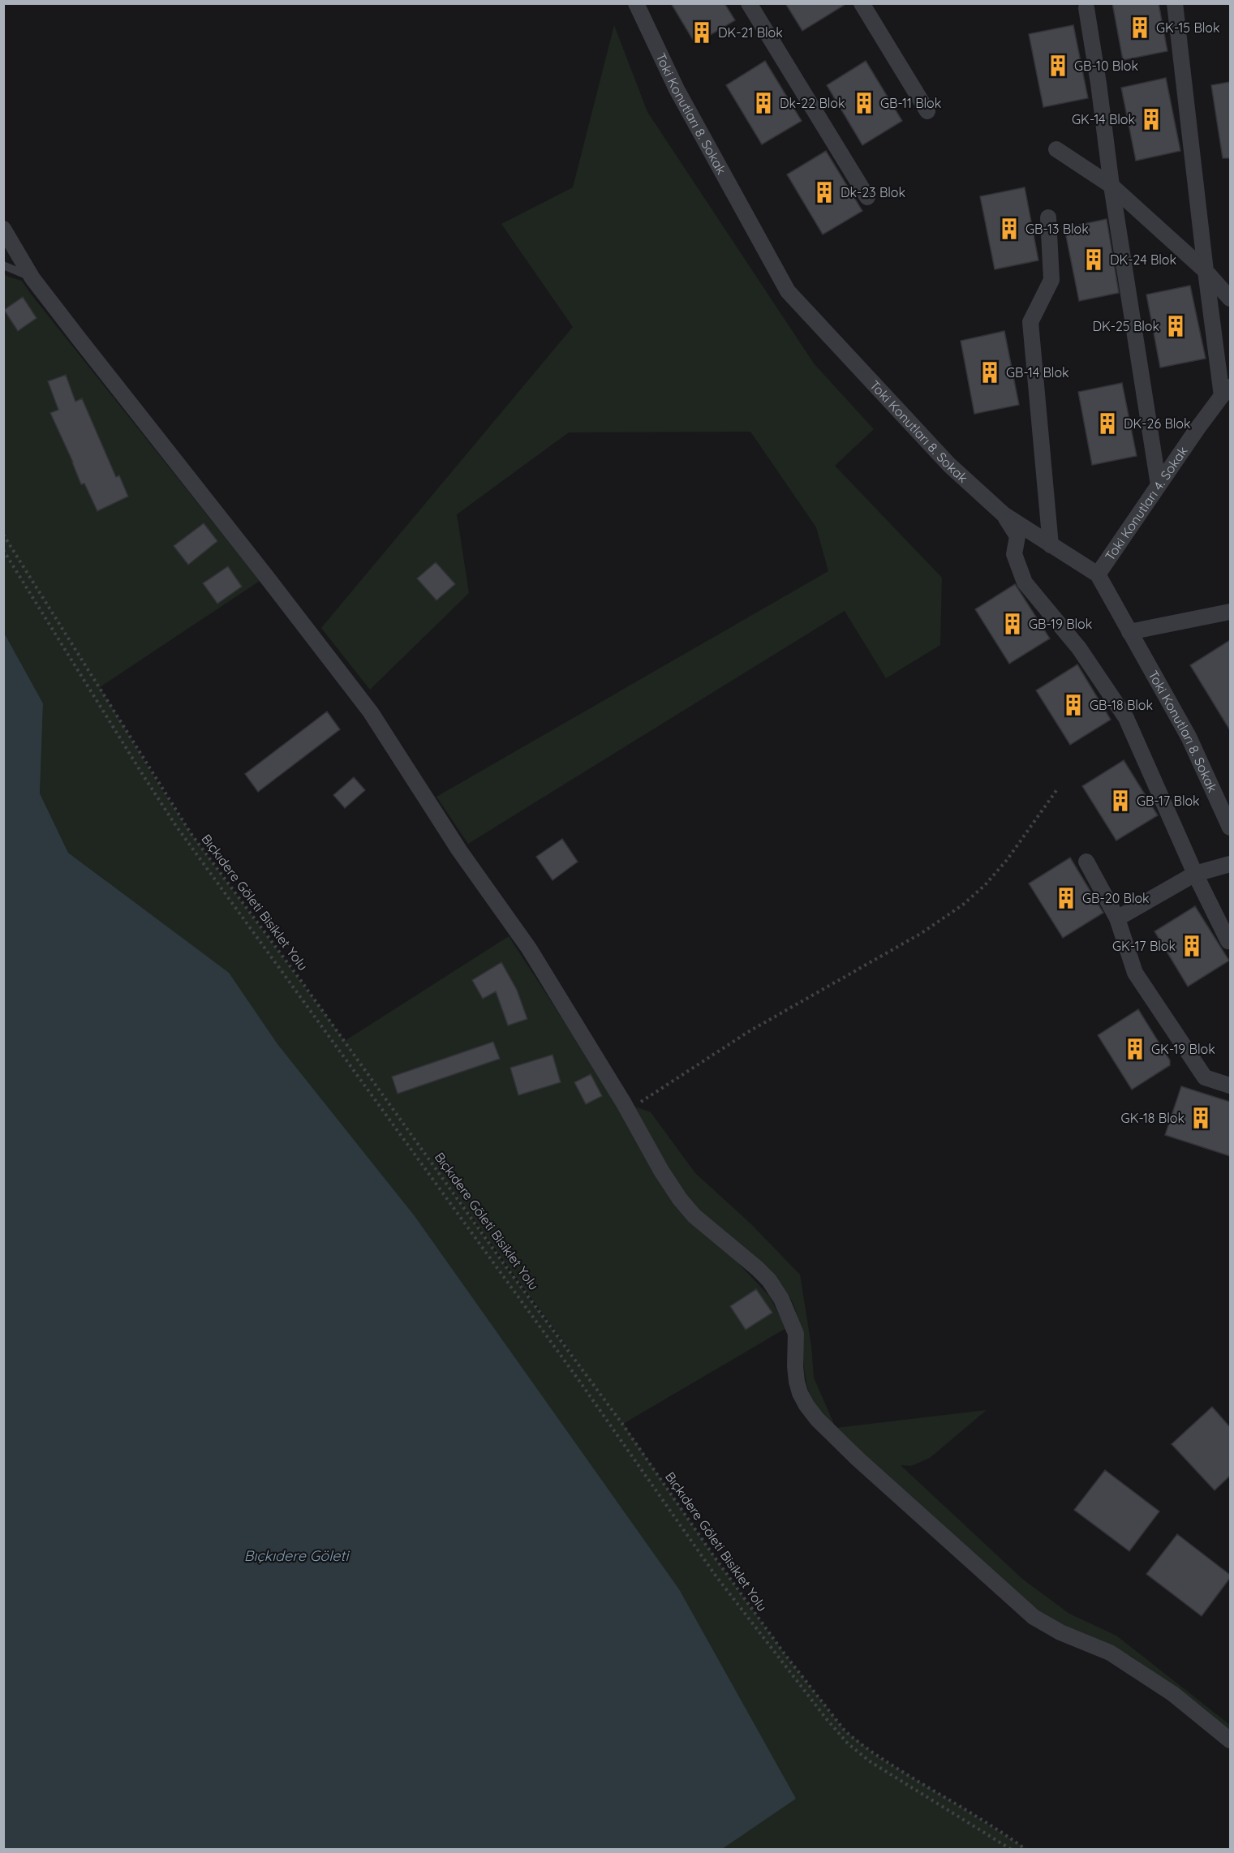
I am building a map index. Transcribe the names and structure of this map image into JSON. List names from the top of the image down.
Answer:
{
  "streets": {
    "street": ["Toki Konutları 8. Sokak", "Toki Konutları 4. Sokak"],
    "path": ["Bıçkıdere Göleti Bisiklet Yolu"]
  },
  "crossings": [
    ["Toki Konutları 8. Sokak", "Toki Konutları 4. Sokak"]
  ],
  "water": ["Bıçkıdere Göleti"],
  "places": {
    "building": [
      "GK-15 Blok",
      "DK-21 Blok",
      "GB-10 Blok",
      "Dk-22 Blok",
      "GB-11 Blok",
      "GK-14 Blok",
      "Dk-23 Blok",
      "GB-13 Blok",
      "DK-24 Blok",
      "DK-25 Blok",
      "GB-14 Blok",
      "DK-26 Blok",
      "GB-19 Blok",
      "GB-18 Blok",
      "GB-17 Blok",
      "GB-20 Blok",
      "GK-17 Blok",
      "GK-19 Blok",
      "GK-18 Blok"
    ]
  }
}
